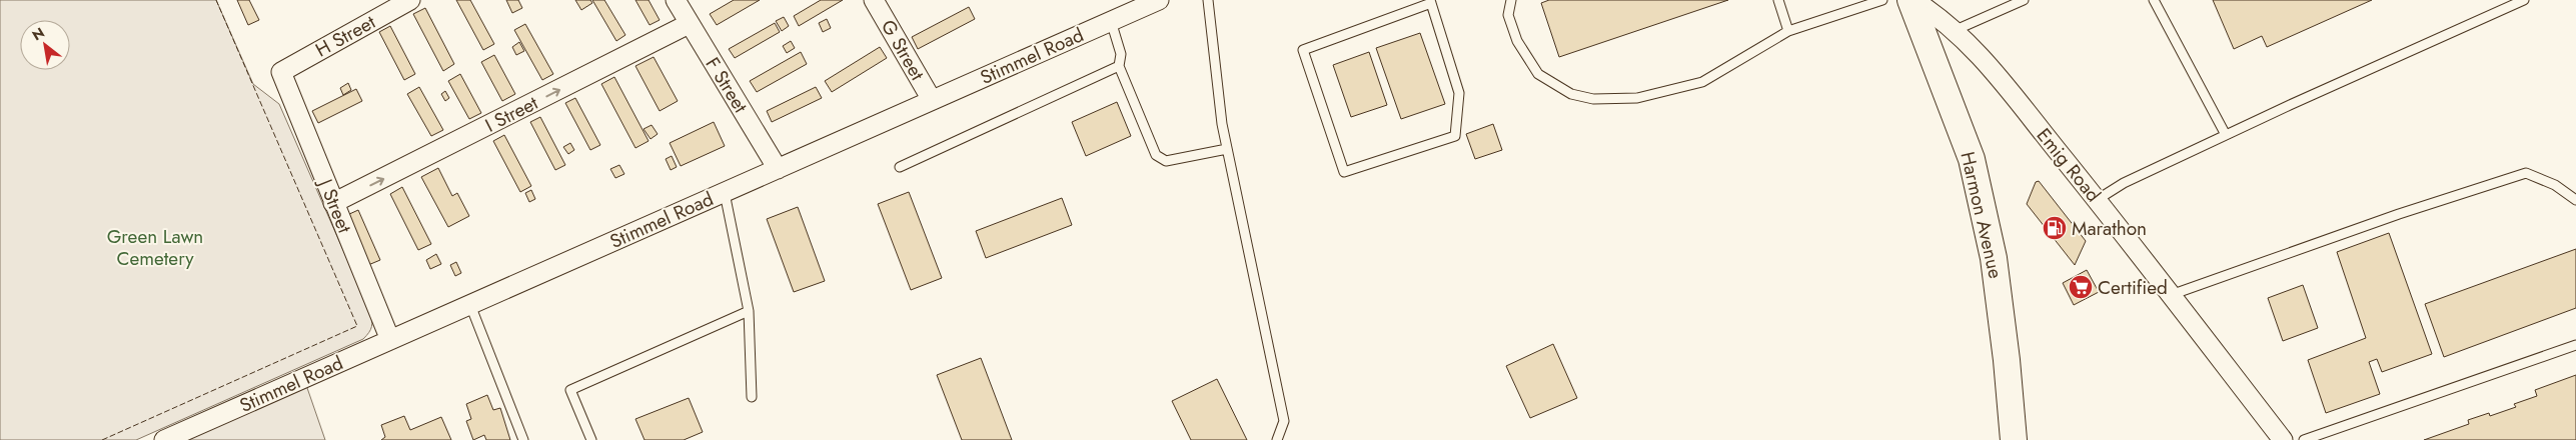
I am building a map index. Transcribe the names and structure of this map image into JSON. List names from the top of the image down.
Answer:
{
  "streets": {
    "main road": ["Harmon Avenue"],
    "street": [
      "H Street",
      "G Street",
      "Stimmel Road",
      "F Street",
      "I Street",
      "Emig Road",
      "J Street"
    ]
  },
  "crossings": [
    ["H Street", "J Street"],
    ["G Street", "Stimmel Road"],
    ["Stimmel Road", "F Street"],
    ["Stimmel Road", "J Street"],
    ["F Street", "I Street"],
    ["I Street", "J Street"],
    ["Emig Road", "Harmon Avenue"]
  ],
  "one_way": ["I Street"],
  "parks": ["Green Lawn Cemetery"],
  "places": {
    "fuel station": ["Marathon"],
    "supermarket": ["Certified"]
  },
  "north": "top left"
}
